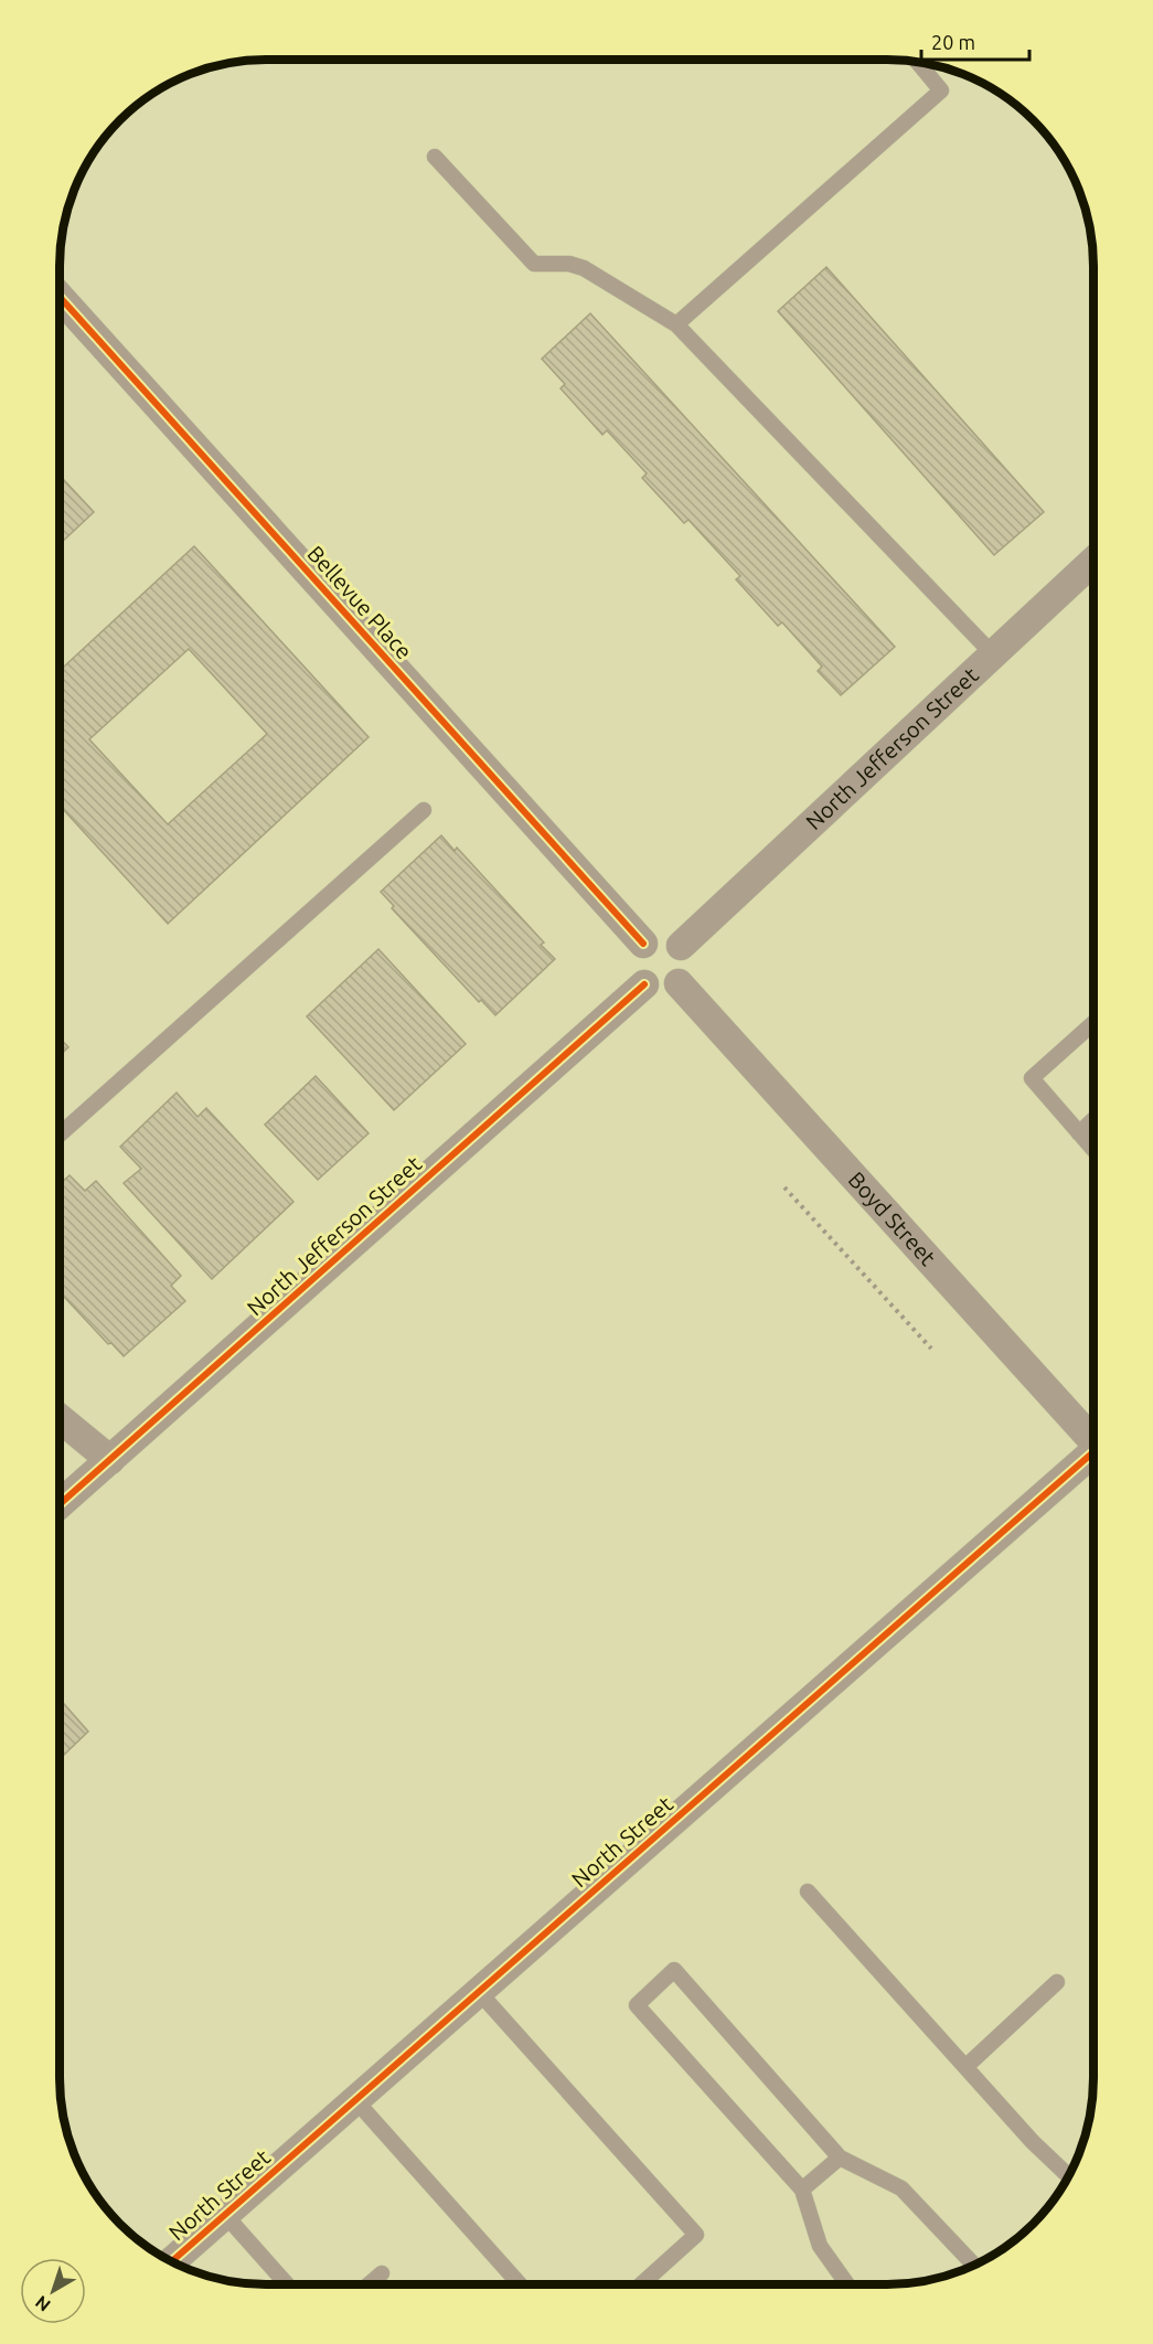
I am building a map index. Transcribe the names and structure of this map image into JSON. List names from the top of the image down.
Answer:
{
  "streets": {
    "street": [
      "Bellevue Place",
      "North Jefferson Street",
      "Boyd Street",
      "North Street"
    ]
  },
  "crossings": [
    ["Bellevue Place", "North Jefferson Street"],
    ["Bellevue Place", "Boyd Street"],
    ["North Jefferson Street", "Boyd Street"]
  ],
  "scale_bar": "20 m",
  "north": "bottom left"
}
